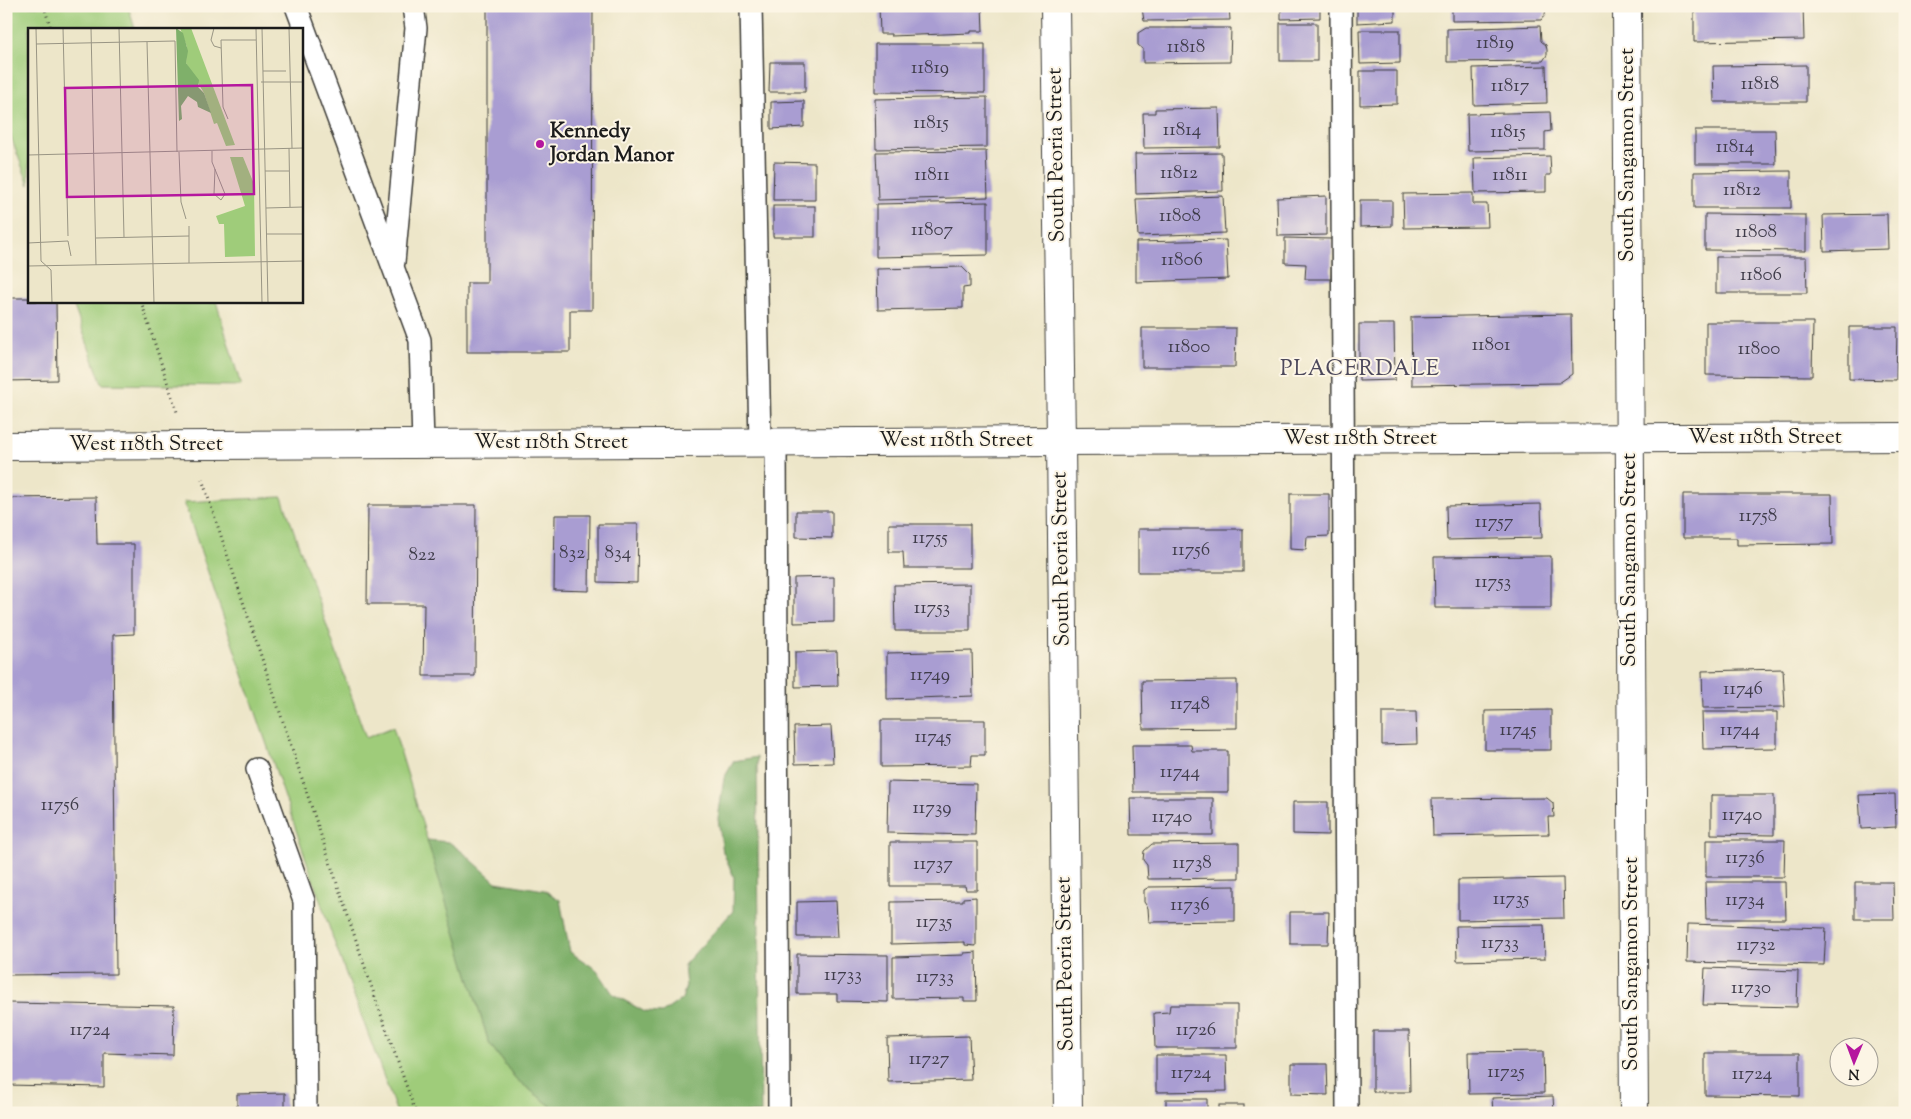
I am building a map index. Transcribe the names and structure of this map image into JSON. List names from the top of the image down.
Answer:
{
  "streets": {
    "street": ["South Peoria Street", "South Sangamon Street", "West 118th Street"]
  },
  "crossings": [
    ["South Peoria Street", "West 118th Street"],
    ["South Sangamon Street", "West 118th Street"]
  ],
  "districts": ["PLACERDALE"],
  "places": ["Kennedy Jordan Manor"],
  "house_numbers": [
    "11819",
    "11818",
    "11819",
    "11818",
    "11817",
    "11815",
    "11814",
    "11815",
    "11814",
    "11812",
    "11811",
    "11811",
    "11812",
    "11808",
    "11807",
    "11808",
    "11806",
    "11806",
    "11801",
    "11800",
    "11800",
    "11758",
    "11757",
    "11755",
    "11756",
    "832",
    "834",
    "822",
    "11753",
    "11753",
    "11749",
    "11746",
    "11748",
    "11745",
    "11744",
    "11745",
    "11744",
    "11756",
    "11739",
    "11740",
    "11740",
    "11736",
    "11738",
    "11737",
    "11735",
    "11734",
    "11736",
    "11735",
    "11733",
    "11732",
    "11733",
    "11733",
    "11730",
    "11724",
    "11726",
    "11727",
    "11725",
    "11724",
    "11724"
  ],
  "north": "bottom"
}
